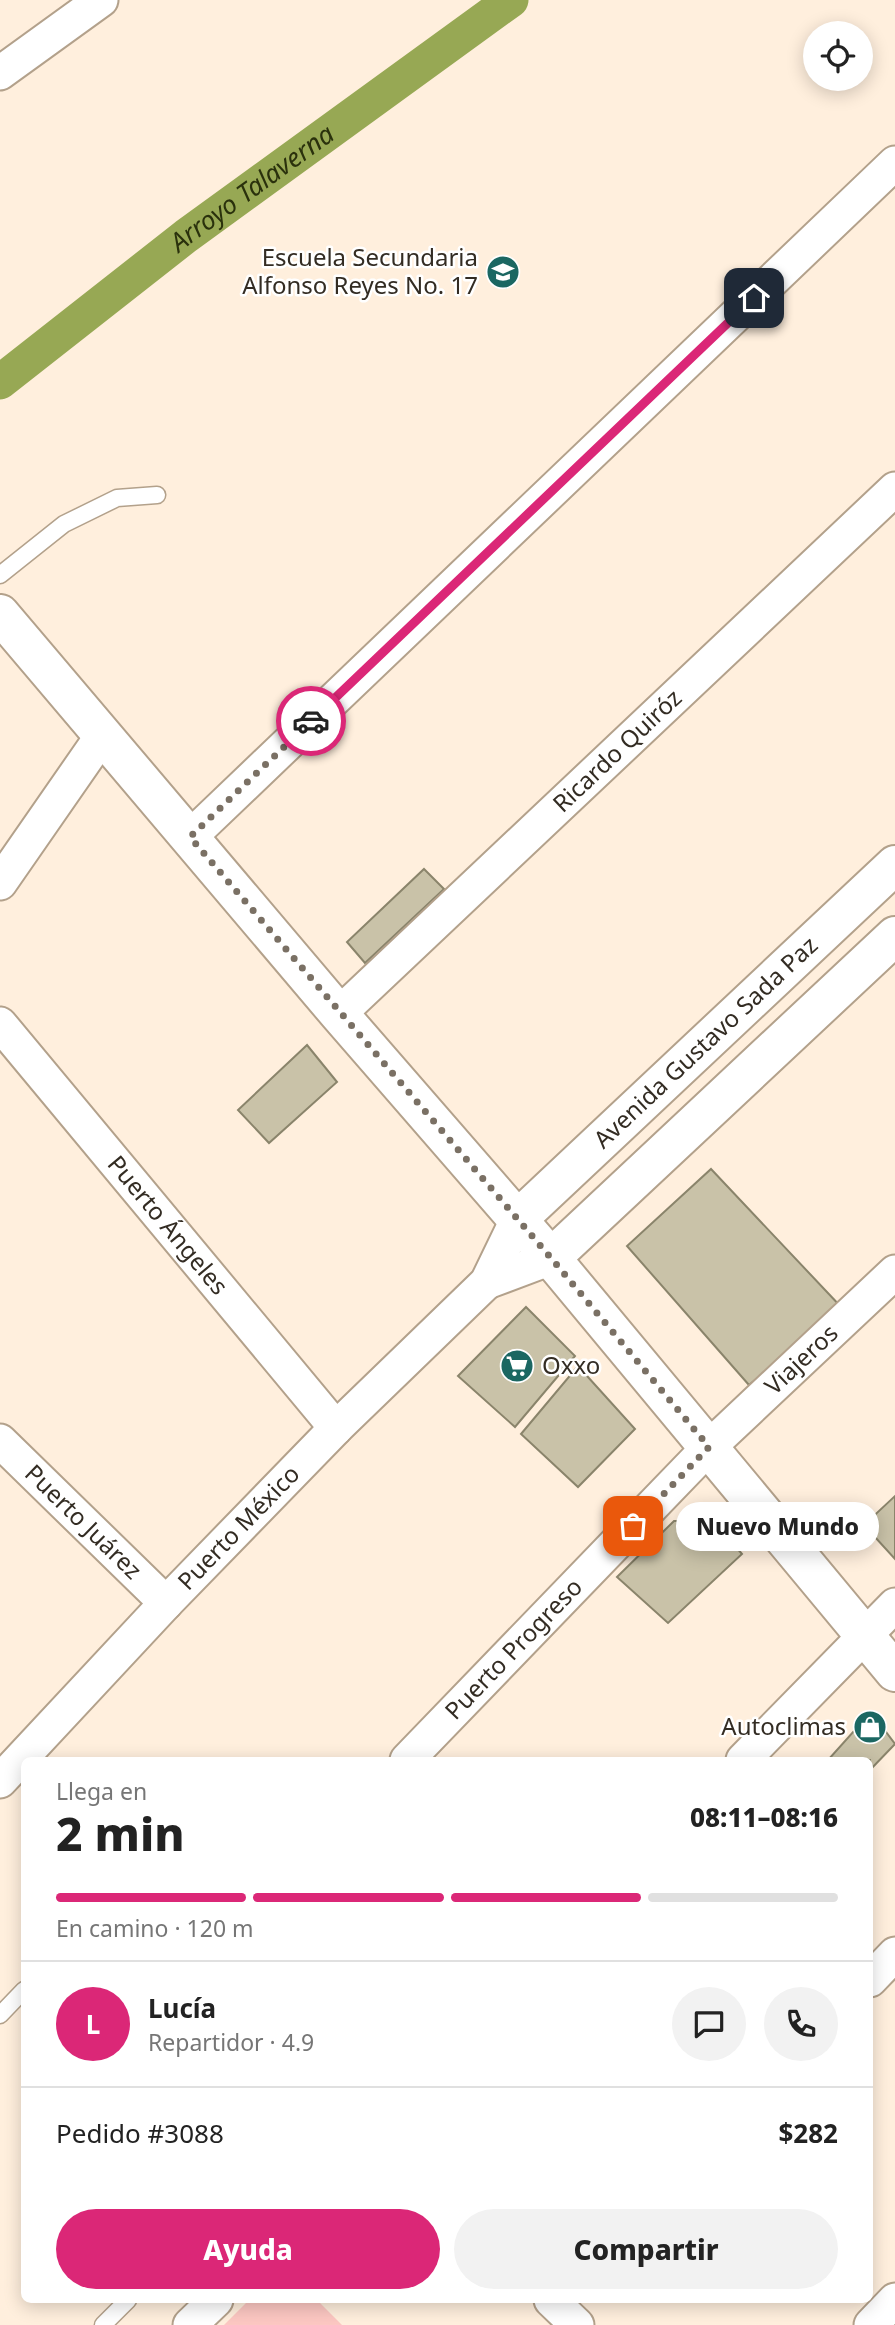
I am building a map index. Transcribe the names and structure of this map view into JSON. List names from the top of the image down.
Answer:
{
  "streets": {
    "main road": ["Avenida Gustavo Sada Paz"],
    "street": [
      "Ricardo Quiróz",
      "Puerto Ángeles",
      "Viajeros",
      "Puerto Juárez",
      "Puerto México",
      "Puerto Progreso"
    ]
  },
  "crossings": [
    ["Avenida Gustavo Sada Paz", "Puerto México"],
    ["Puerto Ángeles", "Puerto México"],
    ["Viajeros", "Puerto Progreso"],
    ["Puerto Juárez", "Puerto México"]
  ],
  "water": ["Arroyo Talaverna"],
  "places": {
    "school or university": ["Escuela Secundaria Alfonso Reyes No. 17"],
    "supermarket": ["Oxxo"],
    "other": ["Nuevo Mundo"],
    "shop": ["Autoclimas"]
  },
  "page": {
    "bubble": "Nuevo Mundo",
    "heading": ["2 min", "Llega en", "08:11–08:16"],
    "panel": [
      "Lucía",
      "Repartidor · 4.9",
      "Pedido #3088",
      "$282"
    ],
    "bar": "En camino · 120 m",
    "round": "L",
    "buttons": ["Ayuda", "Compartir"]
  }
}
